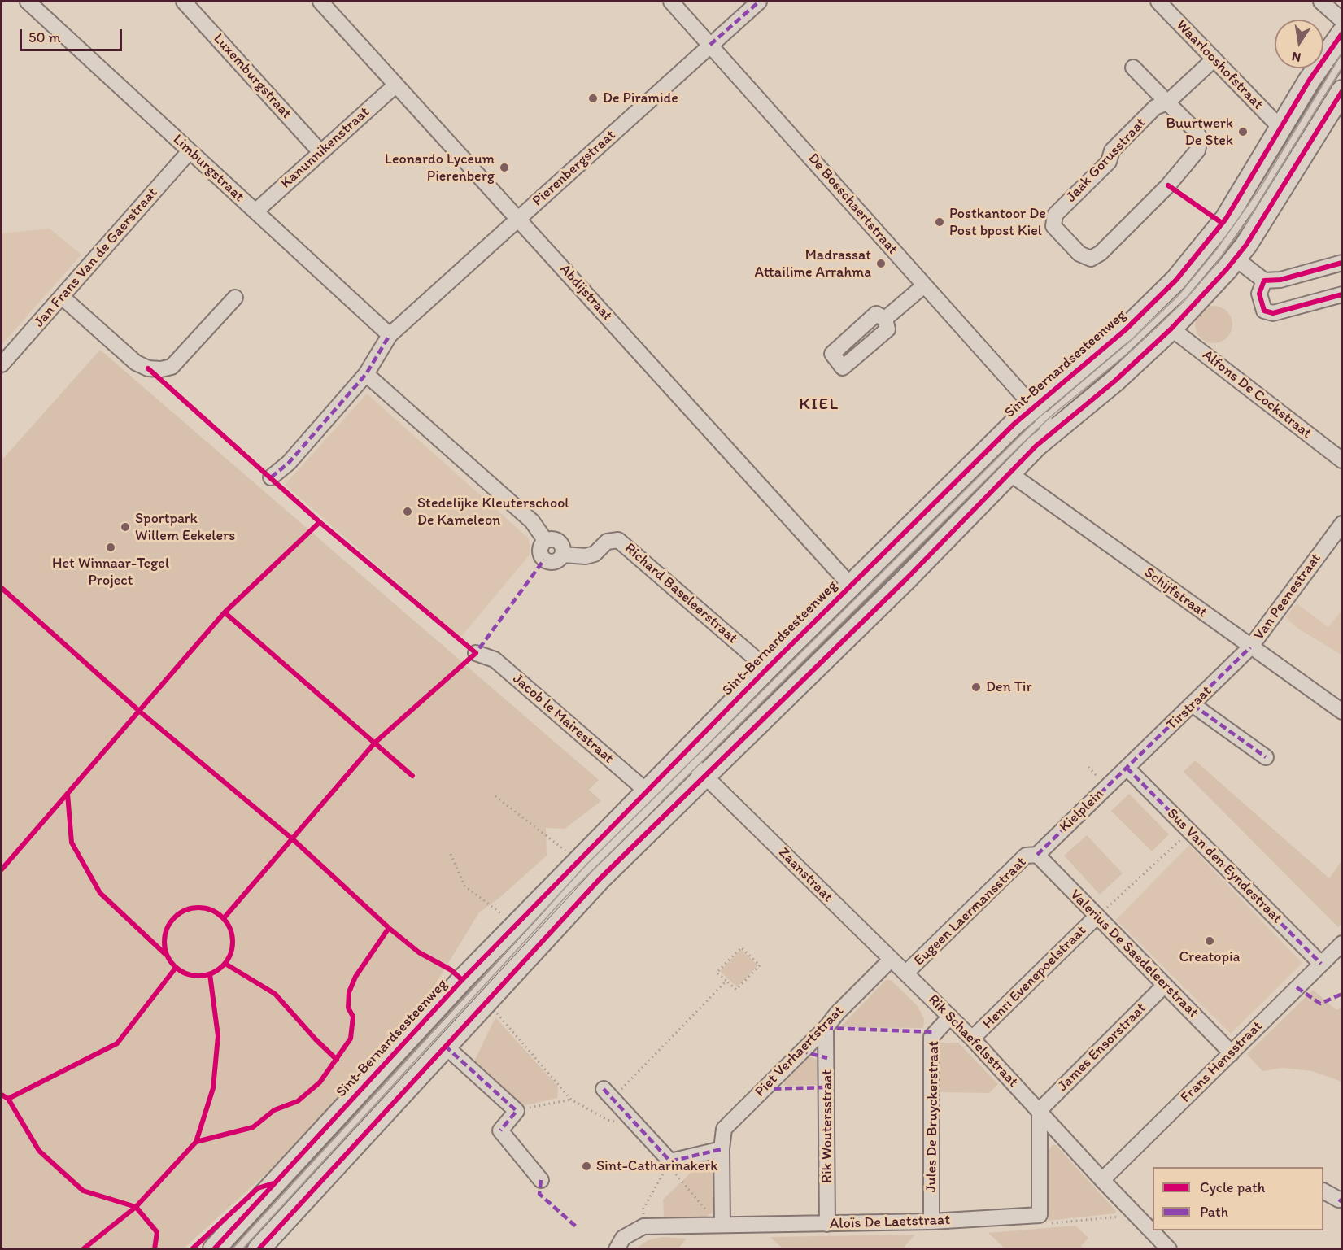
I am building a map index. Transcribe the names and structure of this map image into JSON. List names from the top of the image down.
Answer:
{
  "streets": {
    "street": [
      "Waarlooshofstraat",
      "Luxemburgstraat",
      "Kanunnikenstraat",
      "Jaak Gorusstraat",
      "Limburgstraat",
      "Pierenbergstraat",
      "De Bosschaertstraat",
      "Jan Frans Van de Gaerstraat",
      "Abdijstraat",
      "Sint-Bernardsesteenweg",
      "Alfons De Cockstraat",
      "Schijfstraat",
      "Richard Baseleerstraat",
      "Van Peenestraat",
      "Tirstraat",
      "Jacob le Mairestraat",
      "Kielplein",
      "Sus Van den Eyndestraat",
      "Zaanstraat",
      "Eugeen Laermansstraat",
      "Valerius De Saedeleerstraat",
      "Henri Evenepoelstraat",
      "Rik Schaefelsstraat",
      "James Ensorstraat",
      "Piet Verhaertstraat",
      "Frans Hensstraat",
      "Jules De Bruyckerstraat",
      "Rik Woutersstraat",
      "Aloïs De Laetstraat"
    ]
  },
  "crossings": [
    ["Waarlooshofstraat", "Jaak Gorusstraat"],
    ["Waarlooshofstraat", "Sint-Bernardsesteenweg"],
    ["Luxemburgstraat", "Kanunnikenstraat"],
    ["Kanunnikenstraat", "Limburgstraat"],
    ["Kanunnikenstraat", "Abdijstraat"],
    ["Limburgstraat", "Pierenbergstraat"],
    ["Limburgstraat", "Jan Frans Van de Gaerstraat"],
    ["Pierenbergstraat", "De Bosschaertstraat"],
    ["Pierenbergstraat", "Abdijstraat"],
    ["Pierenbergstraat", "Richard Baseleerstraat"],
    ["De Bosschaertstraat", "Sint-Bernardsesteenweg"],
    ["Abdijstraat", "Sint-Bernardsesteenweg"],
    ["Sint-Bernardsesteenweg", "Alfons De Cockstraat"],
    ["Sint-Bernardsesteenweg", "Schijfstraat"],
    ["Sint-Bernardsesteenweg", "Richard Baseleerstraat"],
    ["Sint-Bernardsesteenweg", "Jacob le Mairestraat"],
    ["Sint-Bernardsesteenweg", "Zaanstraat"],
    ["Schijfstraat", "Van Peenestraat"],
    ["Schijfstraat", "Tirstraat"],
    ["Van Peenestraat", "Tirstraat"],
    ["Tirstraat", "Kielplein"],
    ["Tirstraat", "Sus Van den Eyndestraat"],
    ["Kielplein", "Sus Van den Eyndestraat"],
    ["Kielplein", "Eugeen Laermansstraat"],
    ["Kielplein", "Valerius De Saedeleerstraat"],
    ["Sus Van den Eyndestraat", "Frans Hensstraat"],
    ["Zaanstraat", "Eugeen Laermansstraat"],
    ["Zaanstraat", "Rik Schaefelsstraat"],
    ["Zaanstraat", "Piet Verhaertstraat"],
    ["Eugeen Laermansstraat", "Valerius De Saedeleerstraat"],
    ["Eugeen Laermansstraat", "Rik Schaefelsstraat"],
    ["Valerius De Saedeleerstraat", "Henri Evenepoelstraat"],
    ["Valerius De Saedeleerstraat", "James Ensorstraat"],
    ["Valerius De Saedeleerstraat", "Frans Hensstraat"],
    ["Henri Evenepoelstraat", "Rik Schaefelsstraat"],
    ["Rik Schaefelsstraat", "James Ensorstraat"],
    ["Rik Schaefelsstraat", "Frans Hensstraat"],
    ["Rik Schaefelsstraat", "Jules De Bruyckerstraat"],
    ["Piet Verhaertstraat", "Rik Woutersstraat"],
    ["Piet Verhaertstraat", "Aloïs De Laetstraat"],
    ["Jules De Bruyckerstraat", "Aloïs De Laetstraat"],
    ["Rik Woutersstraat", "Aloïs De Laetstraat"]
  ],
  "districts": ["KIEL"],
  "places": [
    "De Piramide",
    "Buurtwerk De Stek",
    "Leonardo Lyceum Pierenberg",
    "Postkantoor De Post bpost Kiel",
    "Madrassat Attailime Arrahma",
    "Stedelijke Kleuterschool De Kameleon",
    "Sportpark Willem Eekelers",
    "Het Winnaar-Tegel Project",
    "Den Tir",
    "Creatopia",
    "Sint-Catharinakerk"
  ],
  "legend": ["Cycle path", "Path"],
  "scale_bar": "50 m",
  "north": "bottom"
}
